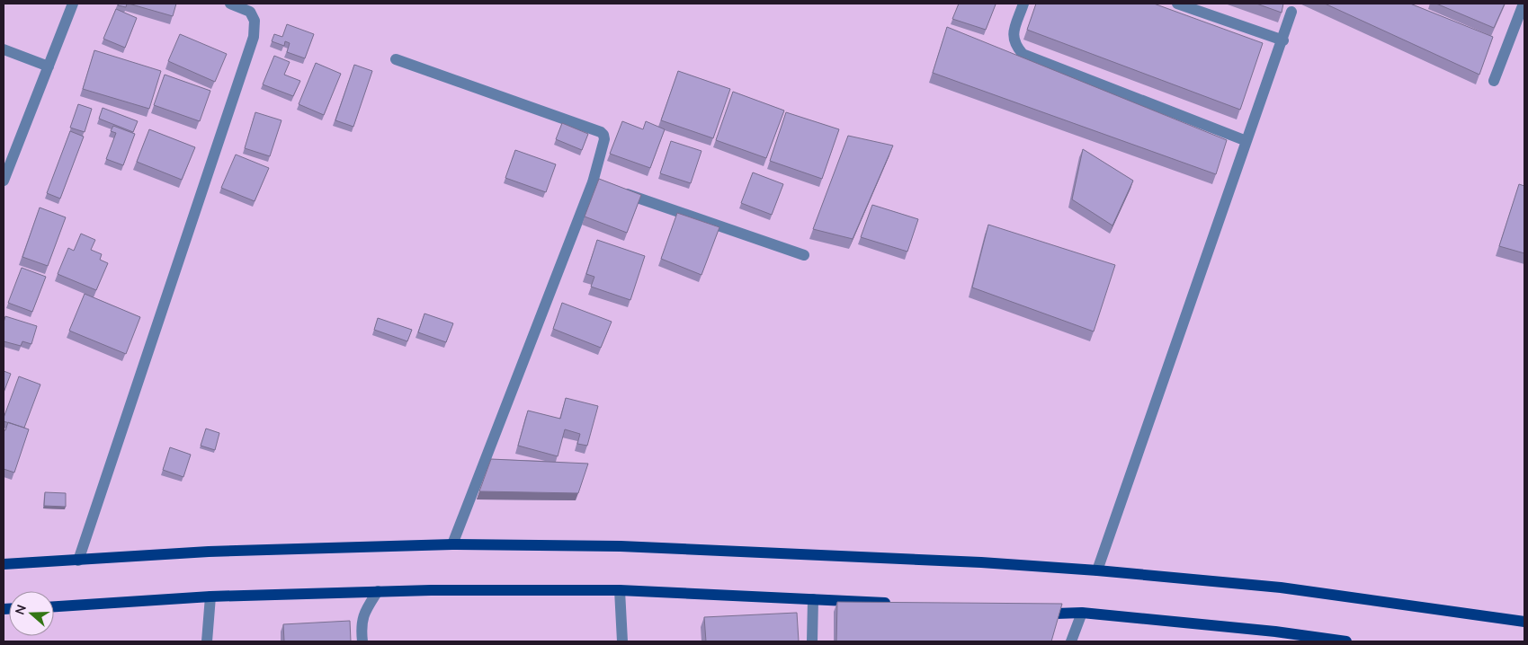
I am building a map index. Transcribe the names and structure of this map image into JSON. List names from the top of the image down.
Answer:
{
  "north": "left"
}
